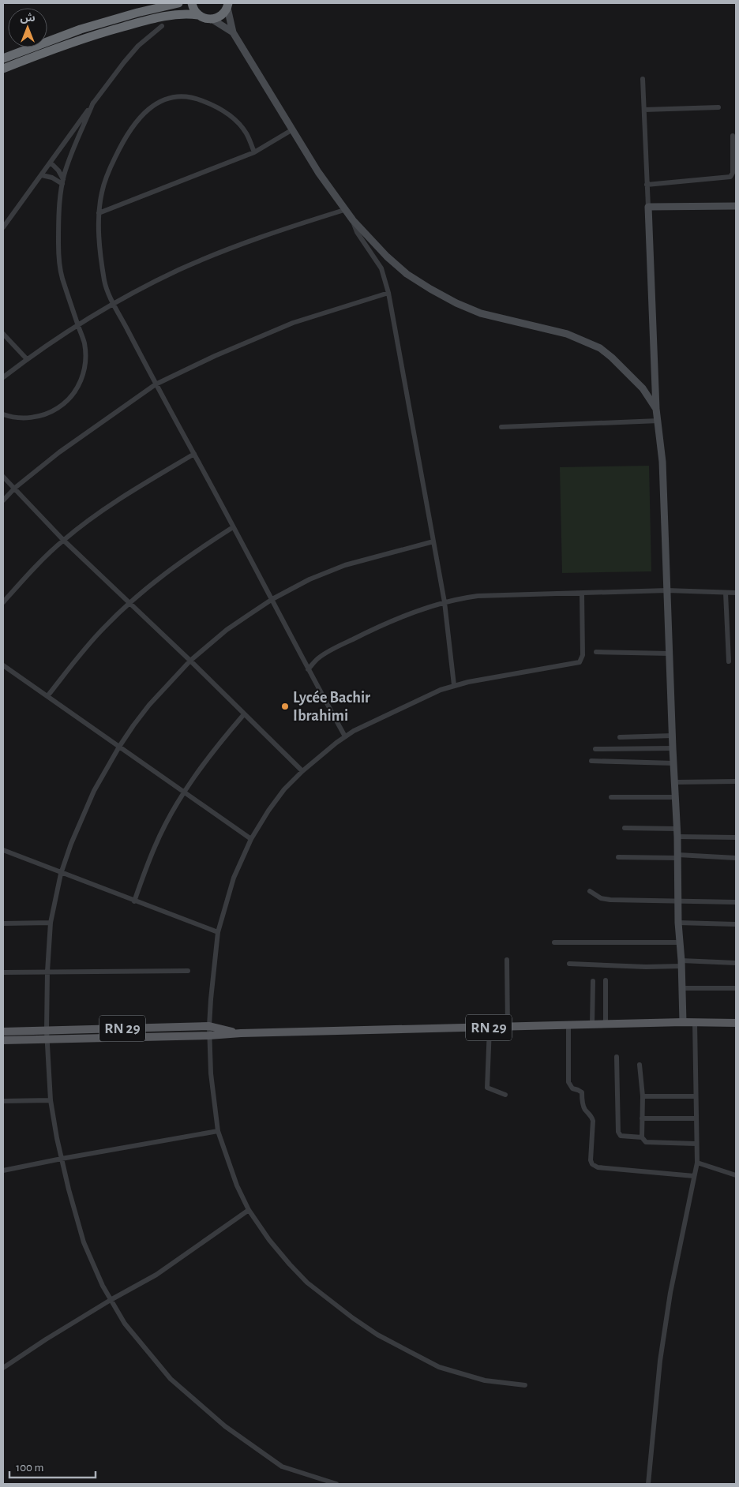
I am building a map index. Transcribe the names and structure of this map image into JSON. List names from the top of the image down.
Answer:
{
  "streets": {
    "main road": ["RN 29"]
  },
  "places": ["Lycée Bachir Ibrahimi"],
  "scale_bar": "100 m",
  "north": "top"
}
